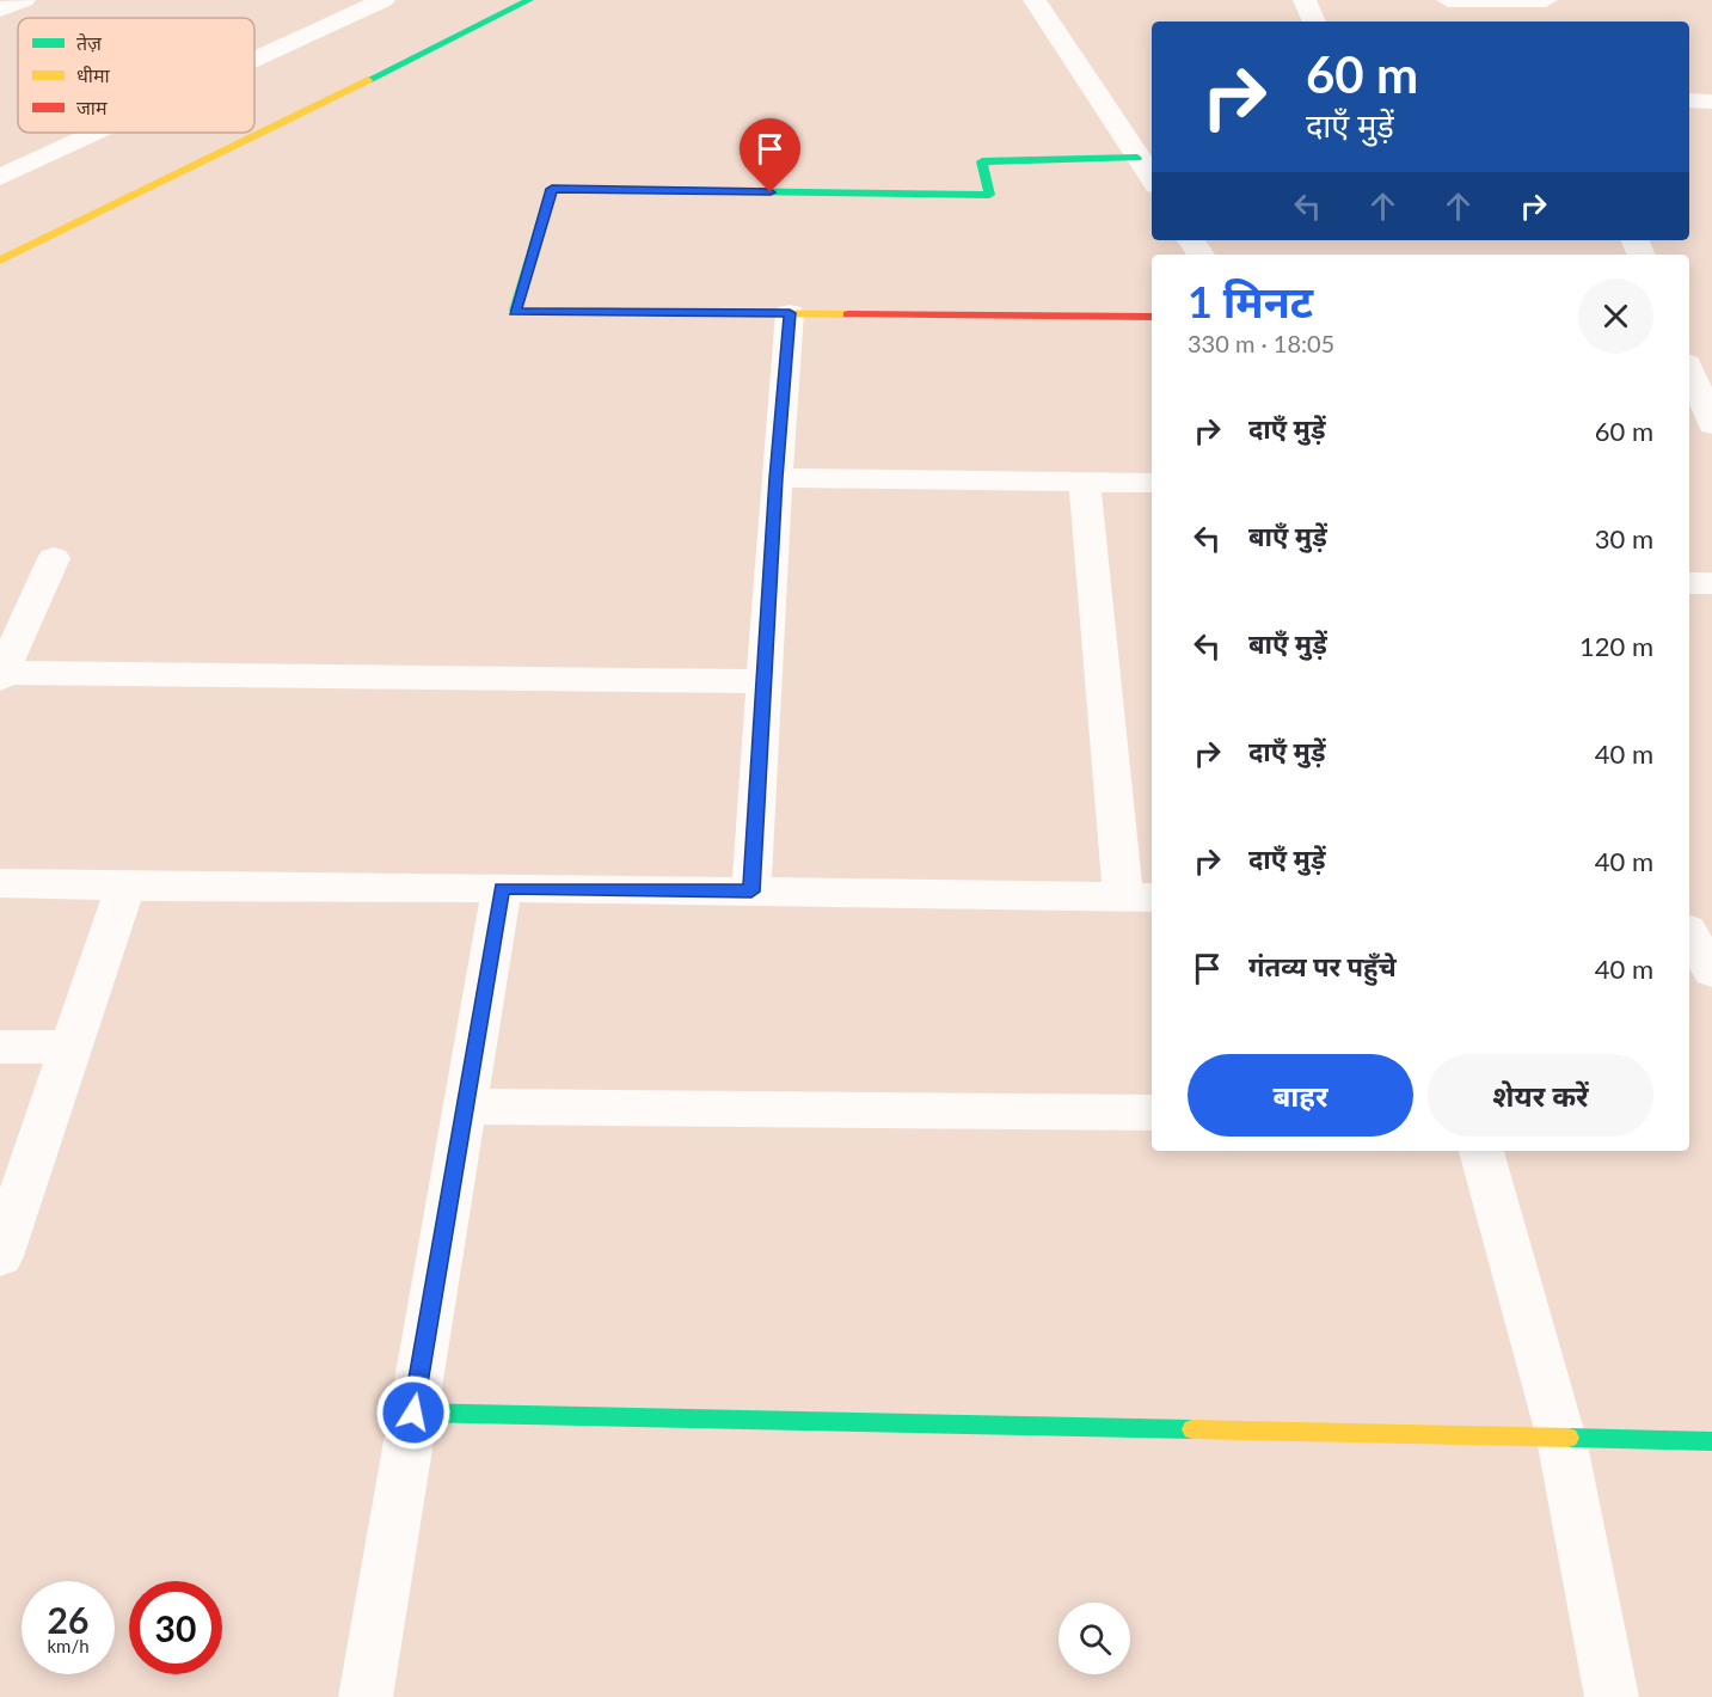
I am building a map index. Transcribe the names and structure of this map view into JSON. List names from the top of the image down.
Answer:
{
  "legend": ["तेज़", "धीमा", "जाम"],
  "page": {
    "turn": ["60 m", "दाएँ मुड़ें"],
    "heading": ["1 मिनट", "330 m · 18:05"],
    "list": [
      {
        "name": "दाएँ मुड़ें",
        "value": "60 m"
      },
      {
        "name": "बाएँ मुड़ें",
        "value": "30 m"
      },
      {
        "name": "बाएँ मुड़ें",
        "value": "120 m"
      },
      {
        "name": "दाएँ मुड़ें",
        "value": "40 m"
      },
      {
        "name": "दाएँ मुड़ें",
        "value": "40 m"
      },
      {
        "name": "गंतव्य पर पहुँचे",
        "value": "40 m"
      }
    ],
    "buttons": ["बाहर", "शेयर करें"],
    "speed": "26 km/h",
    "limit": "30"
  }
}
